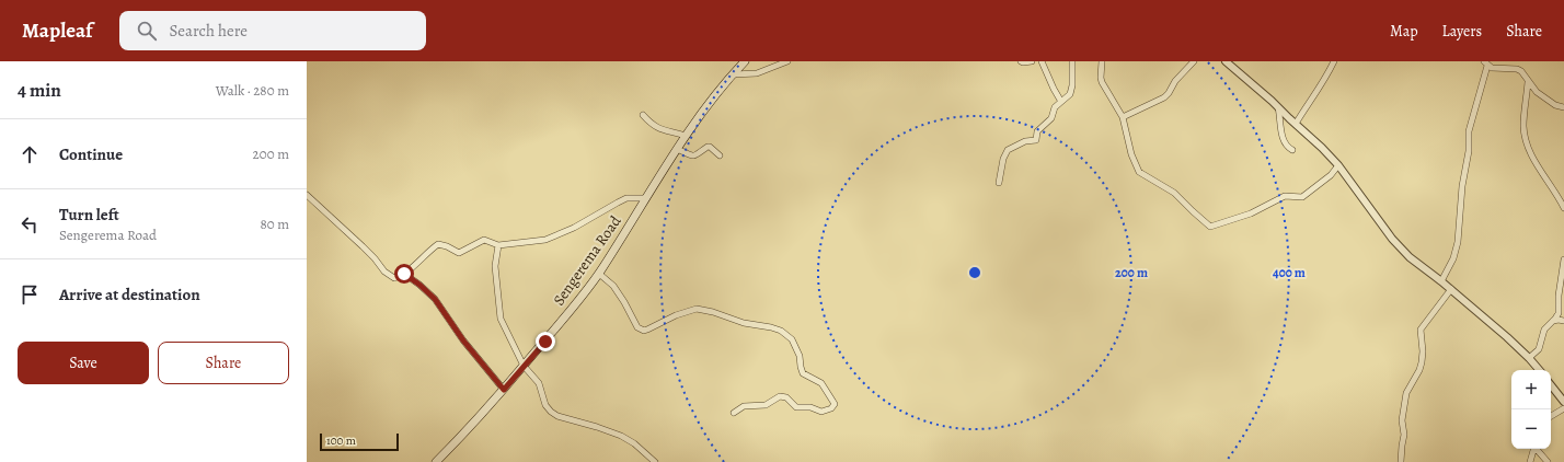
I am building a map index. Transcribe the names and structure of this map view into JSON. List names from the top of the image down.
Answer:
{
  "streets": {
    "main road": ["Sengerema Road"]
  },
  "scale_bar": "100 m",
  "page": {
    "header": "Mapleaf",
    "search": "Search here",
    "nav": ["Map", "Layers", "Share"],
    "heading": ["4 min", "Walk · 280 m"],
    "list": [
      ["Continue", "200 m"],
      ["Turn left", "Sengerema Road", "80 m"],
      "Arrive at destination"
    ],
    "buttons": ["Save", "Share"],
    "map_buttons": ["+", "−"],
    "scale": "100 m"
  },
  "rings": ["200 m", "400 m"]
}
